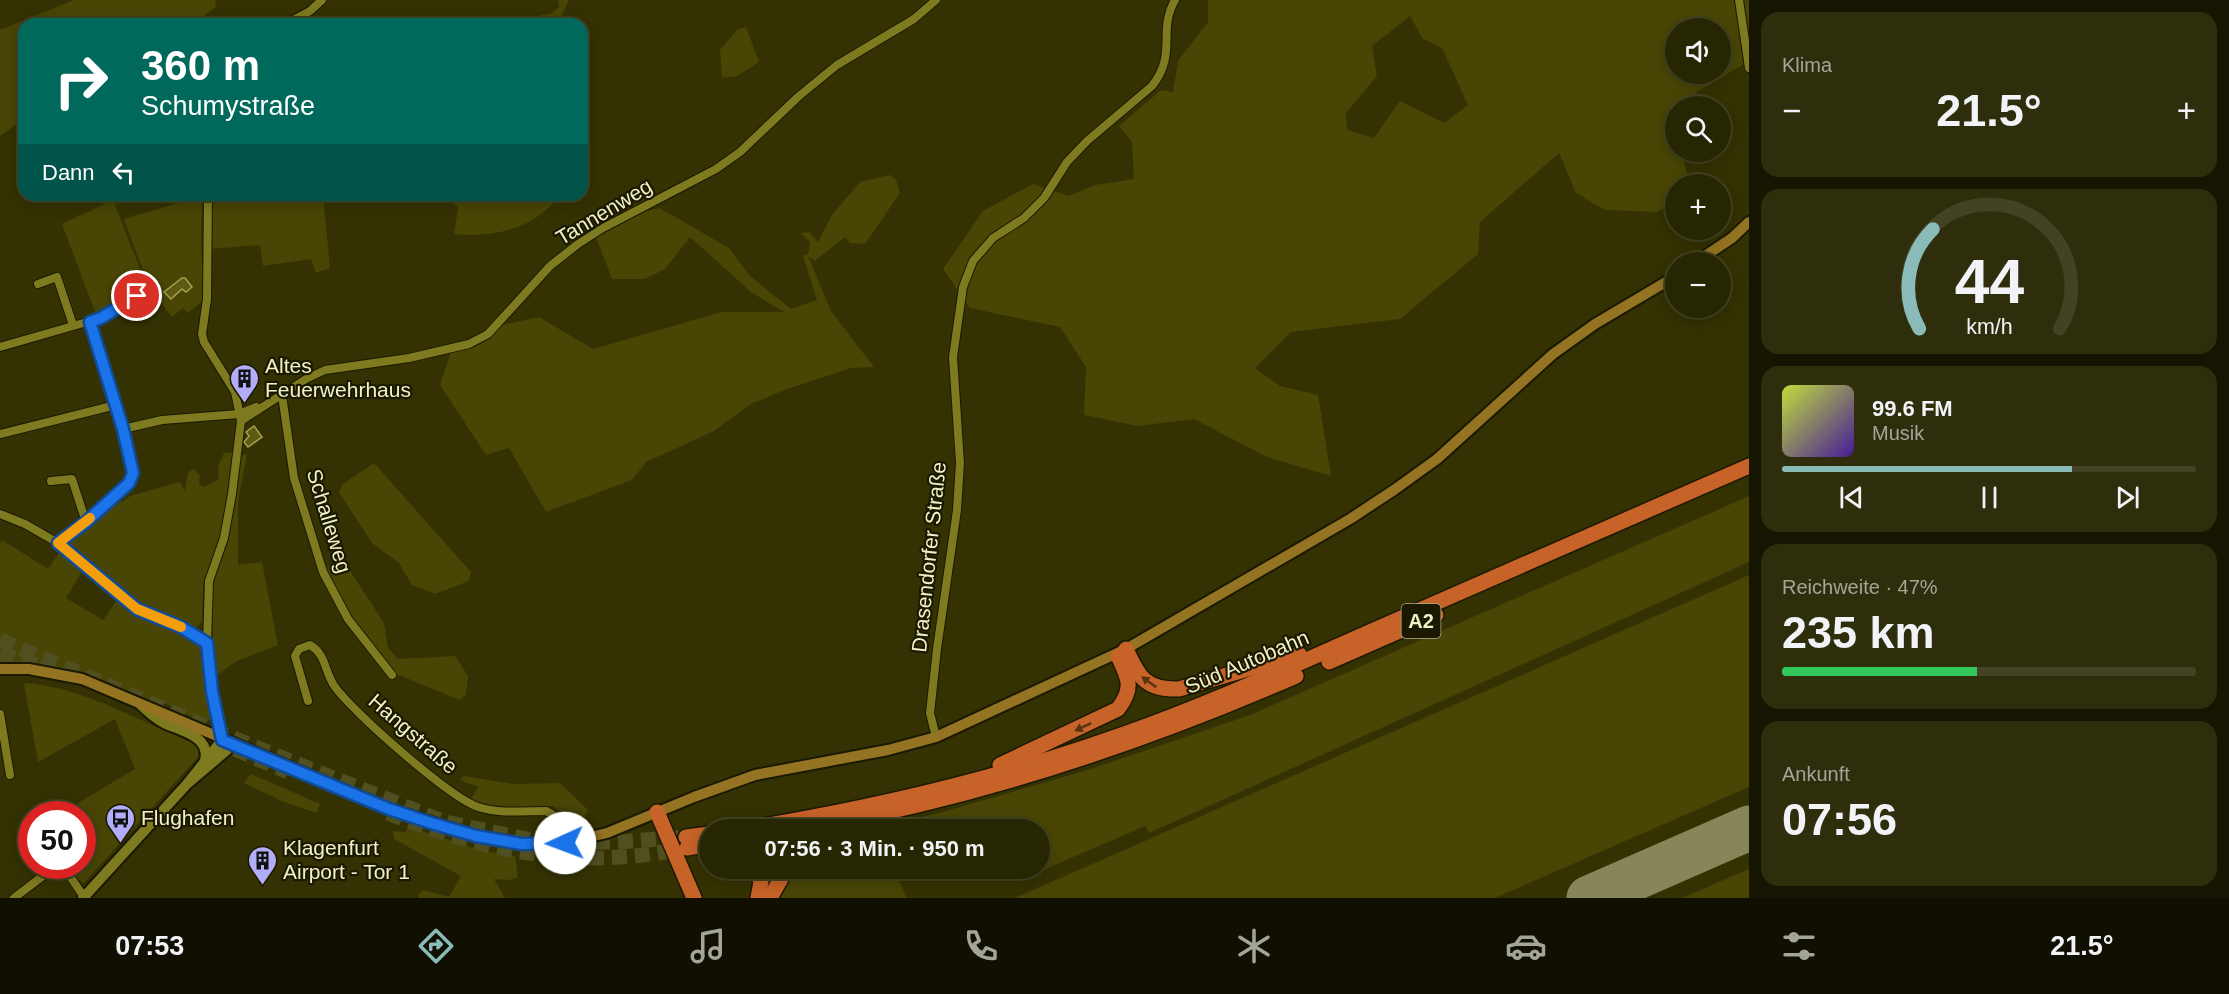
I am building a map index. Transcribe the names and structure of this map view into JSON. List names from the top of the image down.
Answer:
{
  "streets": {
    "highway": ["A2", "Süd Autobahn"],
    "street": [
      "Tannenweg",
      "Schalleweg",
      "Drasendorfer Straße",
      "Hangstraße"
    ]
  },
  "crossings": [
    ["Tannenweg", "Schalleweg"]
  ],
  "places": {
    "building": ["Altes Feuerwehrhaus", "Klagenfurt Airport - Tor 1"],
    "bus stop": ["Flughafen"]
  },
  "page": {
    "tile": [
      "Klima",
      ["Reichweite · 47%", "235 km"],
      ["Ankunft", "07:56"]
    ],
    "map_buttons": ["+", "−"],
    "turn": ["360 m", "Schumystraße"],
    "heat": ["−", "21.5°", "+"],
    "then": "Dann",
    "song": ["99.6 FM", "Musik"],
    "limit": "50",
    "trip": "07:56 · 3 Min. · 950 m",
    "tabs": ["07:53", "21.5°"],
    "gauge": ["44", "km/h"]
  }
}
